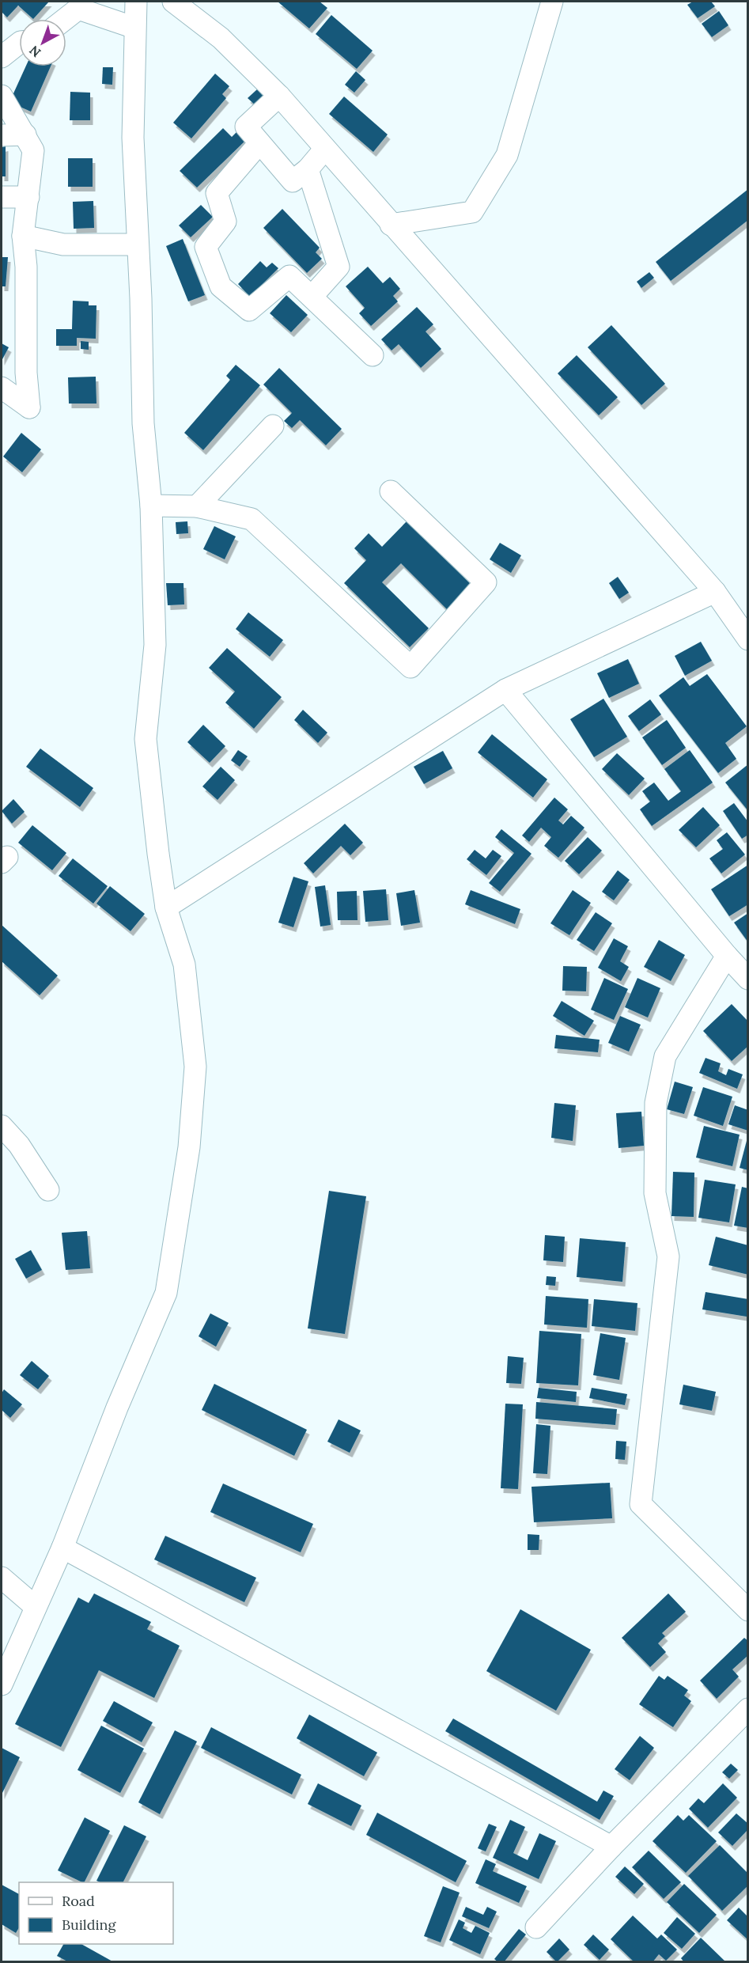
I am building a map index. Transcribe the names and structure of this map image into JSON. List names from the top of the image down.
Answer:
{
  "legend": ["Road", "Building"],
  "north": "bottom left"
}
